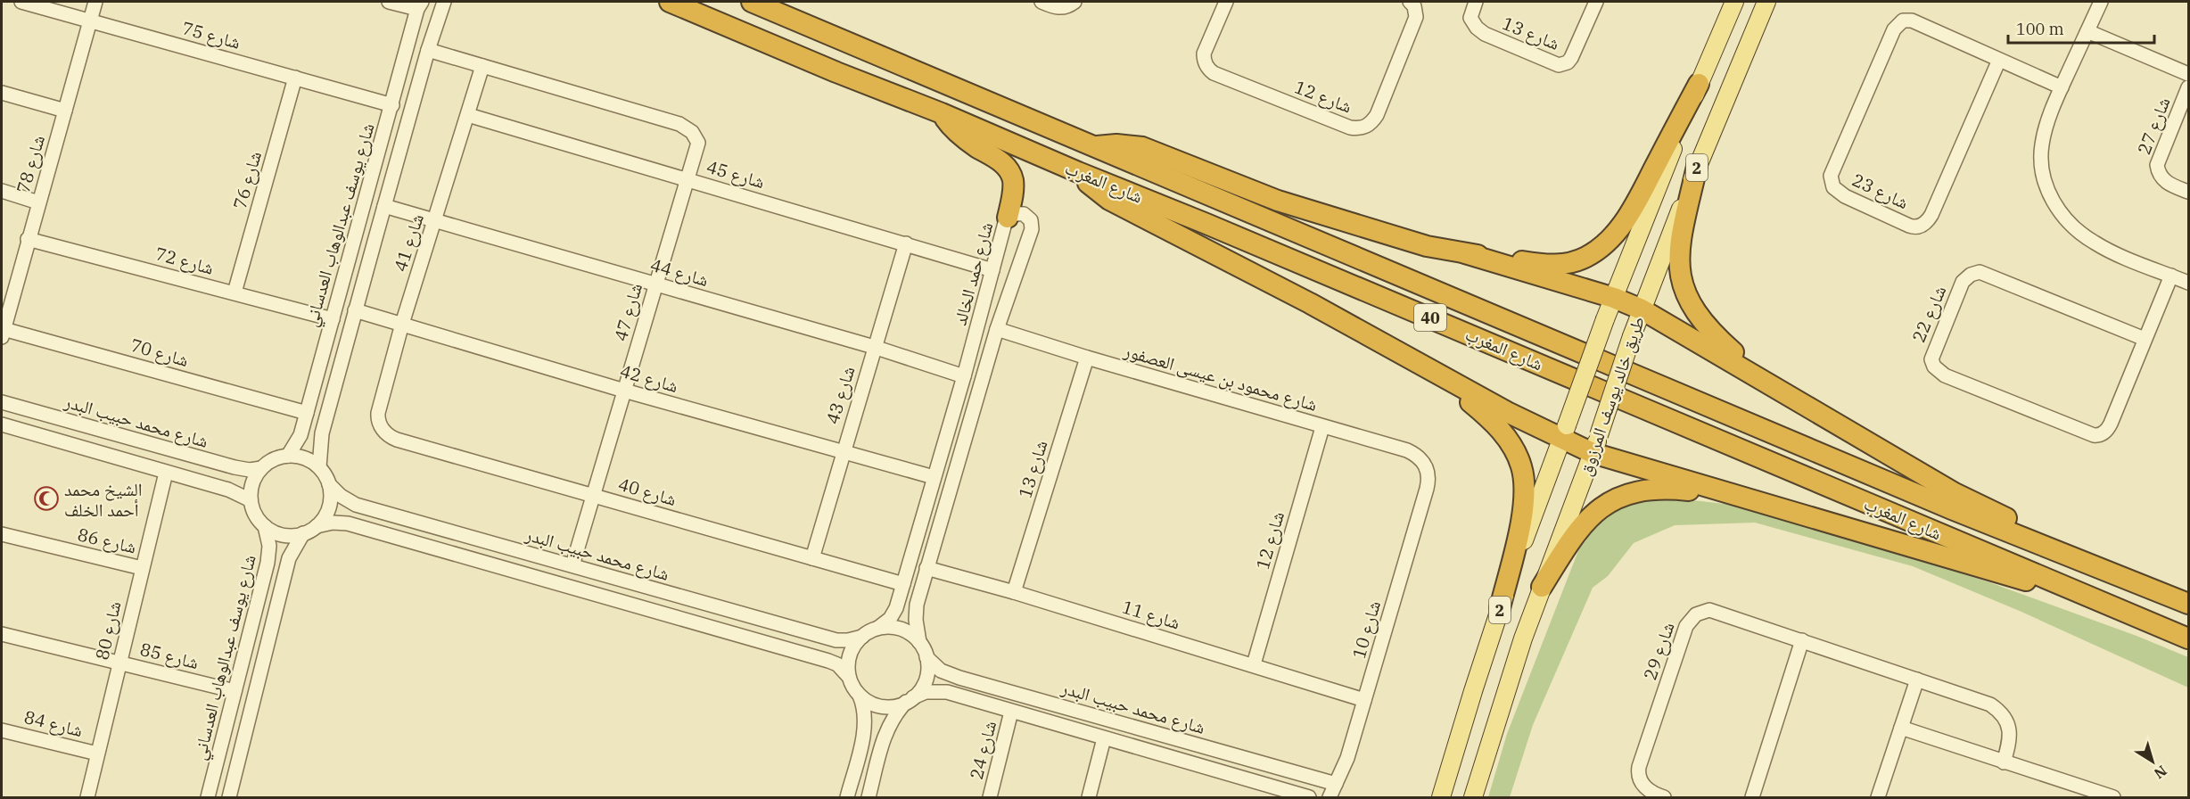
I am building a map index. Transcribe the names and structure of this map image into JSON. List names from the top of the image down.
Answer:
{
  "streets": {
    "highway": ["شارع المغرب", "40"],
    "main road": ["2", "طريق خالد يوسف المرزوق"],
    "street": [
      "شارع 13",
      "شارع 75",
      "شارع 12",
      "شارع 27",
      "شارع 78",
      "شارع 45",
      "شارع 76",
      "شارع 23",
      "شارع يوسف عبدالوهاب العدساني",
      "شارع 41",
      "شارع 72",
      "شارع 44",
      "شارع حمد الخالد",
      "شارع 47",
      "شارع 22",
      "شارع 70",
      "شارع محمود بن عيسى العصفور",
      "شارع 42",
      "شارع 43",
      "شارع محمد حبيب البدر",
      "شارع 40",
      "شارع 86",
      "شارع 11",
      "شارع 10",
      "شارع 80",
      "شارع 29",
      "شارع 85",
      "شارع 84",
      "شارع 24"
    ]
  },
  "crossings": [
    ["شارع 13", "شارع محمود بن عيسى العصفور"],
    ["شارع 13", "شارع 11"],
    ["شارع 75", "شارع 78"],
    ["شارع 75", "شارع 76"],
    ["شارع 75", "شارع يوسف عبدالوهاب العدساني"],
    ["شارع 12", "شارع محمود بن عيسى العصفور"],
    ["شارع 12", "شارع 11"],
    ["شارع 78", "شارع 72"],
    ["شارع 78", "شارع 70"],
    ["شارع 45", "شارع 41"],
    ["شارع 45", "شارع حمد الخالد"],
    ["شارع 45", "شارع 47"],
    ["شارع 45", "شارع 43"],
    ["شارع 76", "شارع 72"],
    ["شارع يوسف عبدالوهاب العدساني", "شارع 72"],
    ["شارع يوسف عبدالوهاب العدساني", "شارع 70"],
    ["شارع يوسف عبدالوهاب العدساني", "شارع محمد حبيب البدر"],
    ["شارع يوسف عبدالوهاب العدساني", "شارع 85"],
    ["شارع 41", "شارع 44"],
    ["شارع 41", "شارع 47"],
    ["شارع 41", "شارع 42"],
    ["شارع 41", "شارع 40"],
    ["شارع 44", "شارع حمد الخالد"],
    ["شارع 44", "شارع 47"],
    ["شارع 44", "شارع 43"],
    ["شارع حمد الخالد", "شارع محمود بن عيسى العصفور"],
    ["شارع حمد الخالد", "شارع 42"],
    ["شارع حمد الخالد", "شارع محمد حبيب البدر"],
    ["شارع حمد الخالد", "شارع 40"],
    ["شارع حمد الخالد", "شارع 11"],
    ["شارع 47", "شارع 42"],
    ["شارع 47", "شارع محمد حبيب البدر"],
    ["شارع 47", "شارع 40"],
    ["شارع محمود بن عيسى العصفور", "شارع 10"],
    ["شارع 42", "شارع 43"],
    ["شارع 43", "شارع 40"],
    ["شارع محمد حبيب البدر", "شارع 10"],
    ["شارع 86", "شارع 80"],
    ["شارع 11", "شارع 10"],
    ["شارع 80", "شارع 85"],
    ["شارع 80", "شارع 84"]
  ],
  "places": {
    "mosque": ["الشيخ محمد أحمد الخلف"]
  },
  "scale_bar": "100 m",
  "north": "bottom right"
}
